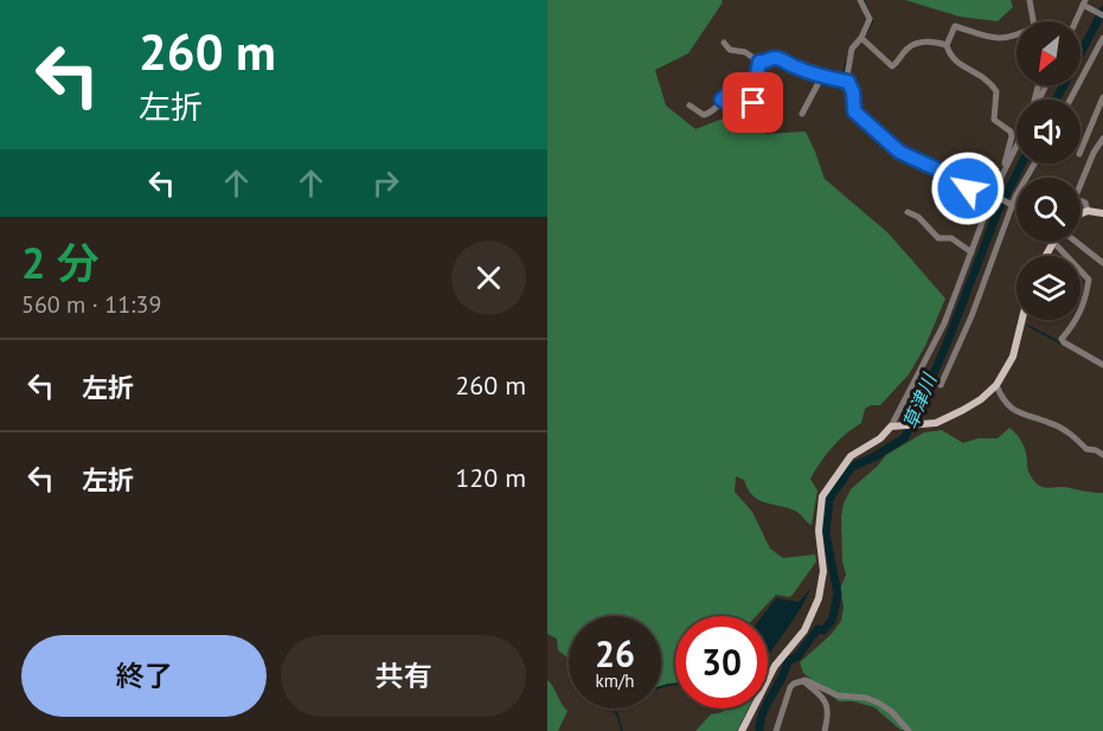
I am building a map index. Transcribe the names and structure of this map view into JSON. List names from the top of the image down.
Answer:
{
  "water": ["草津川"],
  "north": "bottom left",
  "page": {
    "turn": ["260 m", "左折"],
    "heading": ["2 分", "560 m · 11:39"],
    "list": [
      {
        "name": "左折",
        "value": "260 m"
      },
      {
        "name": "左折",
        "value": "120 m"
      }
    ],
    "speed": "26 km/h",
    "limit": "30",
    "buttons": ["終了", "共有"]
  }
}
